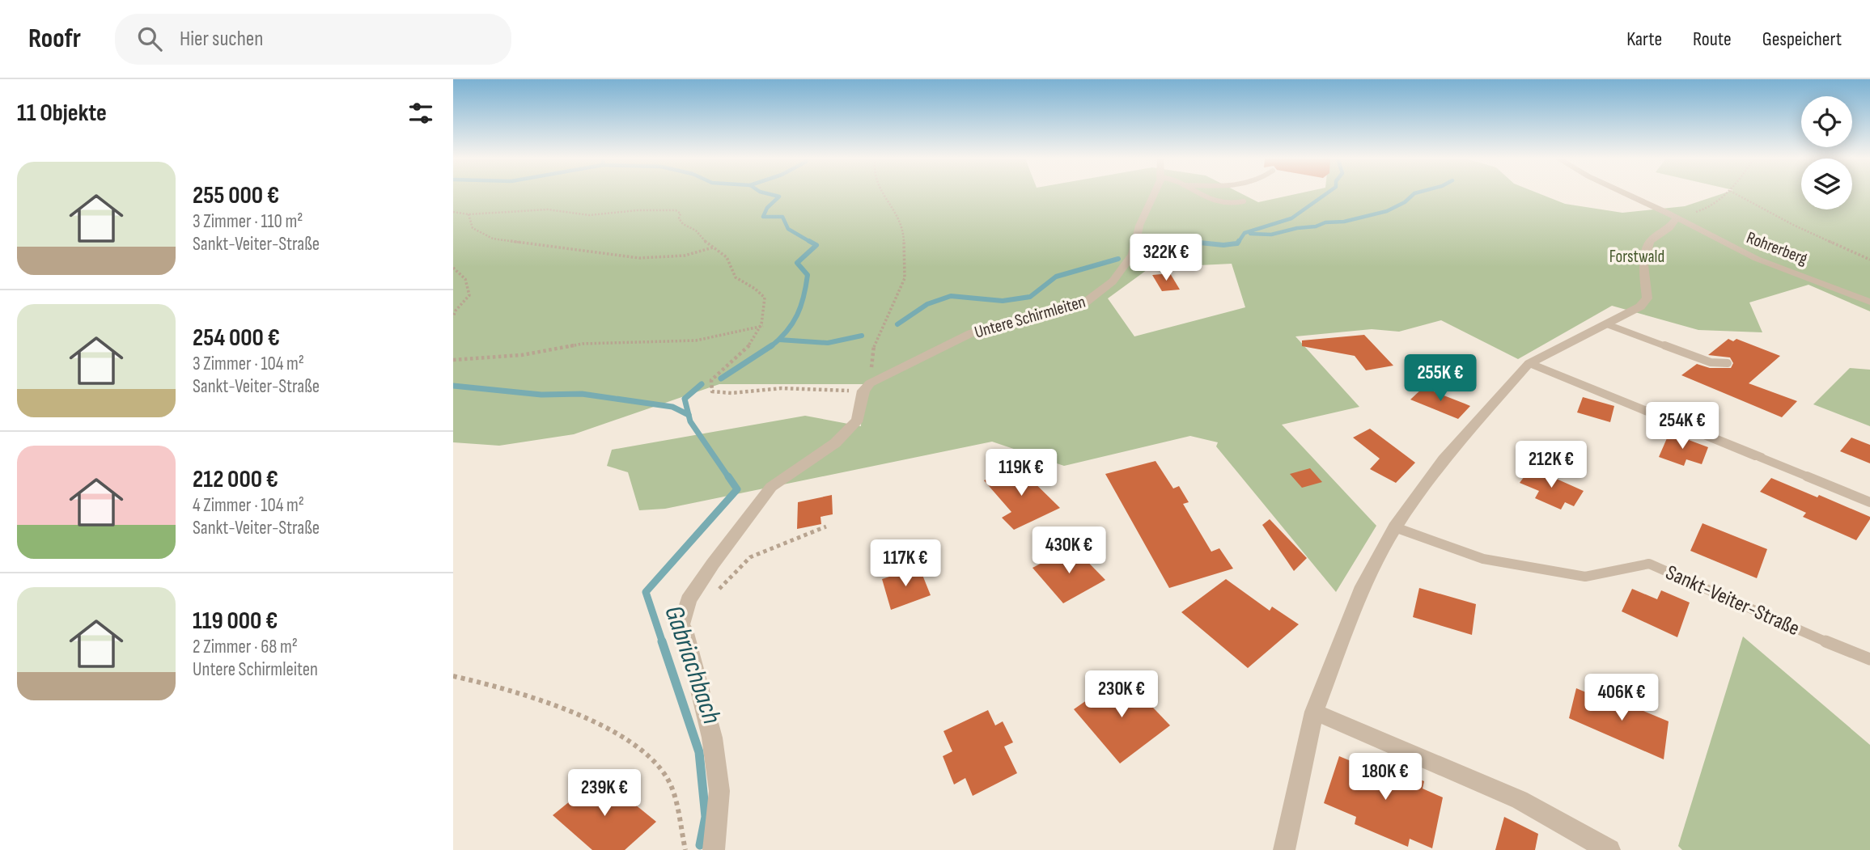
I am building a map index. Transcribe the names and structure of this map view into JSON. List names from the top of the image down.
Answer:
{
  "streets": {
    "street": ["Rohrerberg", "Untere Schirmleiten"],
    "lane": ["Sankt-Veiter-Straße"]
  },
  "water": ["Gabriachbach"],
  "parks": ["Forstwald"],
  "page": {
    "header": "Roofr",
    "search": "Hier suchen",
    "nav": ["Karte", "Route", "Gespeichert"],
    "heading": "11 Objekte",
    "list": [
      {
        "name": "255 000 €",
        "note": "3 Zimmer · 110 m² · Sankt-Veiter-Straße"
      },
      {
        "name": "254 000 €",
        "note": "3 Zimmer · 104 m² · Sankt-Veiter-Straße"
      },
      {
        "name": "212 000 €",
        "note": "4 Zimmer · 104 m² · Sankt-Veiter-Straße"
      },
      {
        "name": "119 000 €",
        "note": "2 Zimmer · 68 m² · Untere Schirmleiten"
      }
    ],
    "price": [
      "322K €",
      "255K €",
      "254K €",
      "212K €",
      "119K €",
      "430K €",
      "117K €",
      "230K €",
      "406K €",
      "180K €",
      "239K €"
    ]
  }
}
